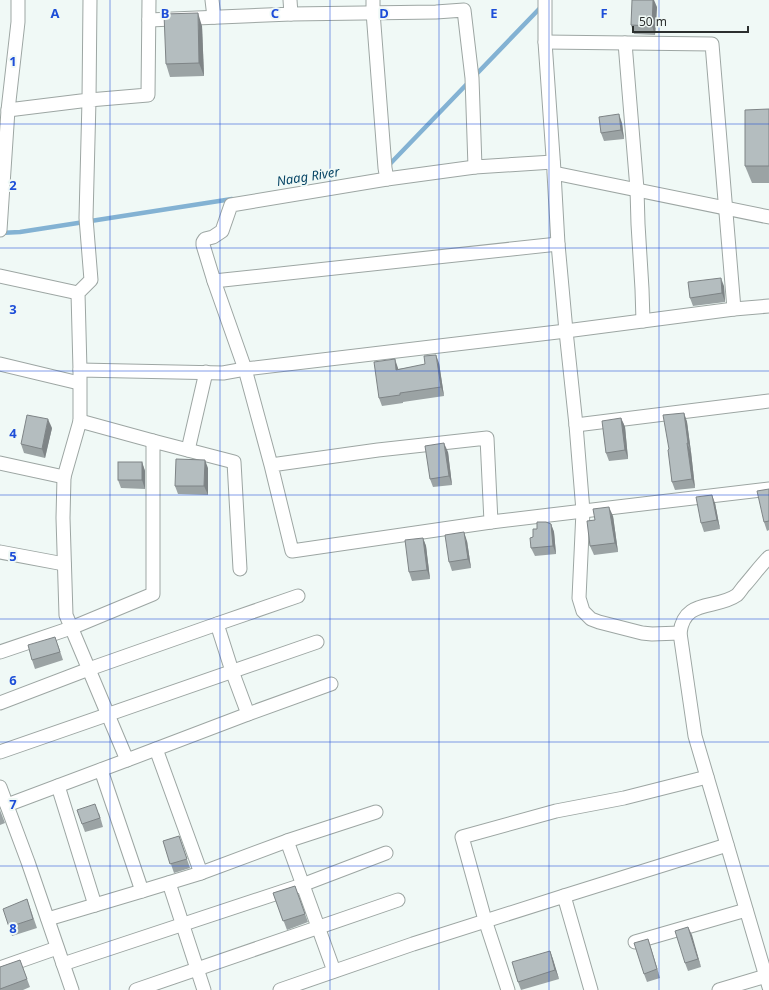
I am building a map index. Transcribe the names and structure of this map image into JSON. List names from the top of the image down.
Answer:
{
  "water": ["Naag River"],
  "scale_bar": "50 m",
  "grid": {
    "columns": [
      "A",
      "B",
      "C",
      "D",
      "E",
      "F"
    ],
    "rows": [
      "1",
      "2",
      "3",
      "4",
      "5",
      "6",
      "7",
      "8"
    ]
  }
}
